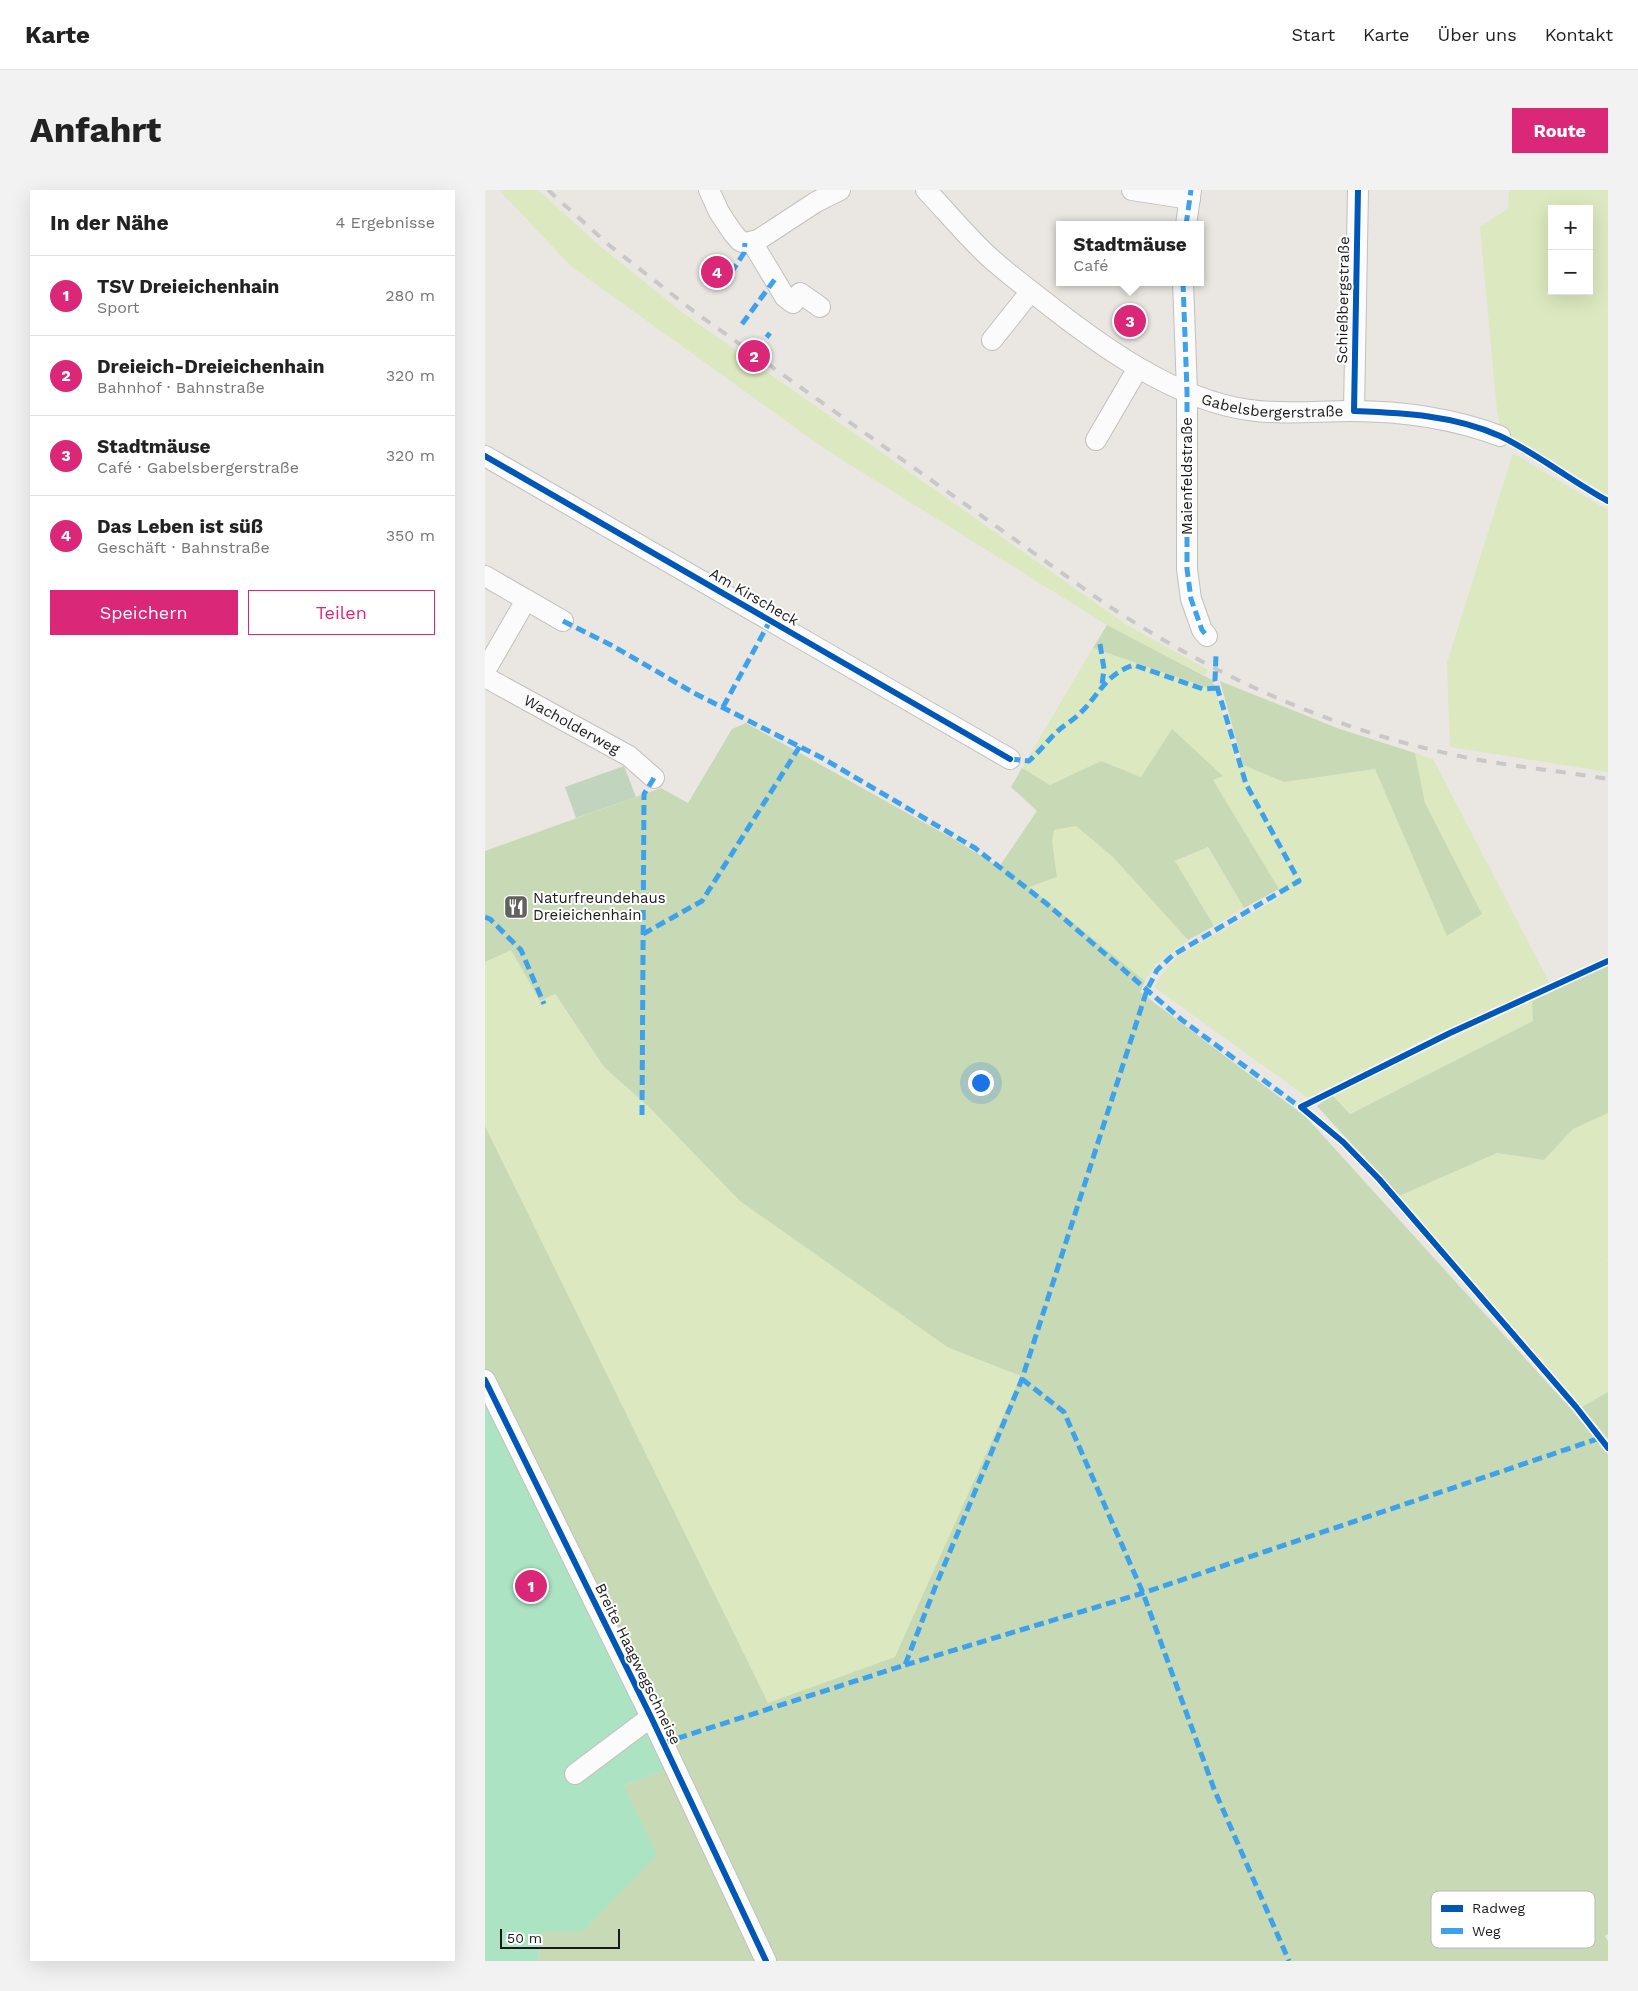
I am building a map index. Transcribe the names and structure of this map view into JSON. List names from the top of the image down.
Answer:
{
  "streets": {
    "street": [
      "Schießbergstraße",
      "Gabelsbergerstraße",
      "Maienfeldstraße",
      "Am Kirscheck",
      "Wacholderweg",
      "Breite Haagwegschneise"
    ]
  },
  "crossings": [
    ["Schießbergstraße", "Gabelsbergerstraße"],
    ["Gabelsbergerstraße", "Maienfeldstraße"]
  ],
  "places": {
    "restaurant": ["Naturfreundehaus Dreieichenhain"]
  },
  "legend": ["Radweg", "Weg"],
  "scale_bar": "50 m",
  "page": {
    "header": "Karte",
    "nav": [
      "Start",
      "Karte",
      "Über uns",
      "Kontakt"
    ],
    "buttons": [
      "Route",
      ["Speichern", "Teilen"]
    ],
    "title": "Anfahrt",
    "heading": ["In der Nähe", "4 Ergebnisse"],
    "map_buttons": ["+", "−"],
    "popup": ["Stadtmäuse", "Café"],
    "pins": [
      "4",
      "3",
      "2",
      "1"
    ],
    "list": [
      {
        "mark": "1",
        "name": "TSV Dreieichenhain",
        "note": "Sport",
        "value": "280 m"
      },
      {
        "mark": "2",
        "name": "Dreieich-Dreieichenhain",
        "note": "Bahnhof · Bahnstraße",
        "value": "320 m"
      },
      {
        "mark": "3",
        "name": "Stadtmäuse",
        "note": "Café · Gabelsbergerstraße",
        "value": "320 m"
      },
      {
        "mark": "4",
        "name": "Das Leben ist süß",
        "note": "Geschäft · Bahnstraße",
        "value": "350 m"
      }
    ],
    "scale": "50 m"
  }
}
